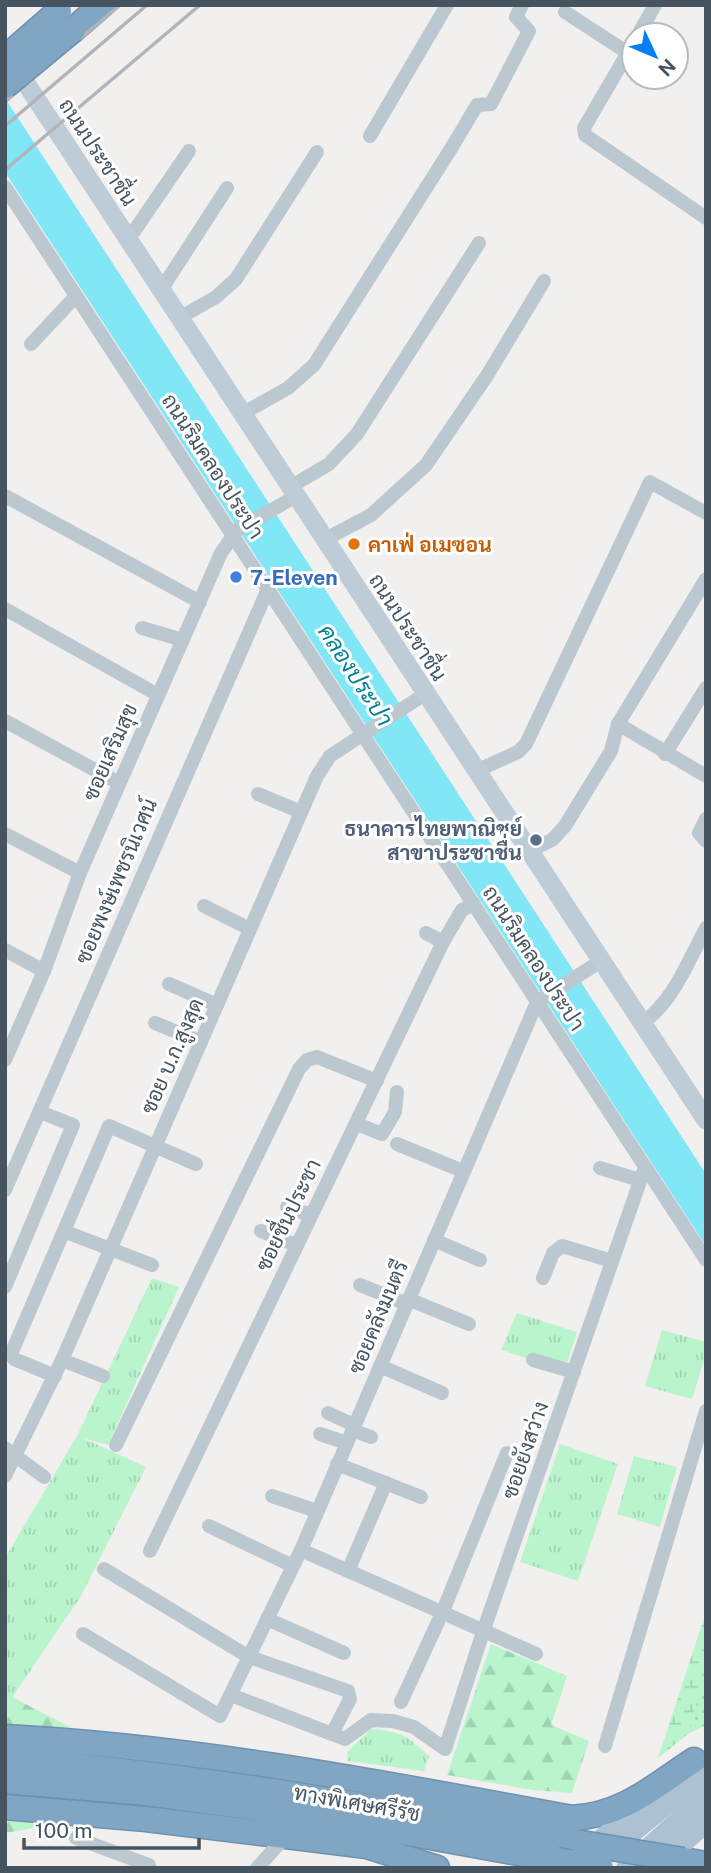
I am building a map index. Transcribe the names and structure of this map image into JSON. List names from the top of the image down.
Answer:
{
  "streets": {
    "highway": ["ทางพิเศษศรีรัช"],
    "main road": ["ถนนประชาชื่น"],
    "street": [
      "ถนนริมคลองประปา",
      "ซอยเสริมสุข",
      "ซอยพงษ์เพชรนิเวศน์",
      "ซอย บ.ก.สูงสุด",
      "ซอยชื่นประชา",
      "ซอยคลังมนตรี",
      "ซอยยังสว่าง"
    ]
  },
  "crossings": [
    ["ถนนประชาชื่น", "ซอย บ.ก.สูงสุด"],
    ["ถนนริมคลองประปา", "ซอยเสริมสุข"],
    ["ถนนริมคลองประปา", "ซอยพงษ์เพชรนิเวศน์"],
    ["ถนนริมคลองประปา", "ซอย บ.ก.สูงสุด"],
    ["ถนนริมคลองประปา", "ซอยชื่นประชา"],
    ["ถนนริมคลองประปา", "ซอยคลังมนตรี"],
    ["ถนนริมคลองประปา", "ซอยยังสว่าง"]
  ],
  "water": ["คลองประปา"],
  "places": ["คาเฟ่ อเมซอน", "7-Eleven", "ธนาคารไทยพาณิชย์ สาขาประชาชื่น"],
  "scale_bar": "100 m",
  "north": "bottom right"
}
